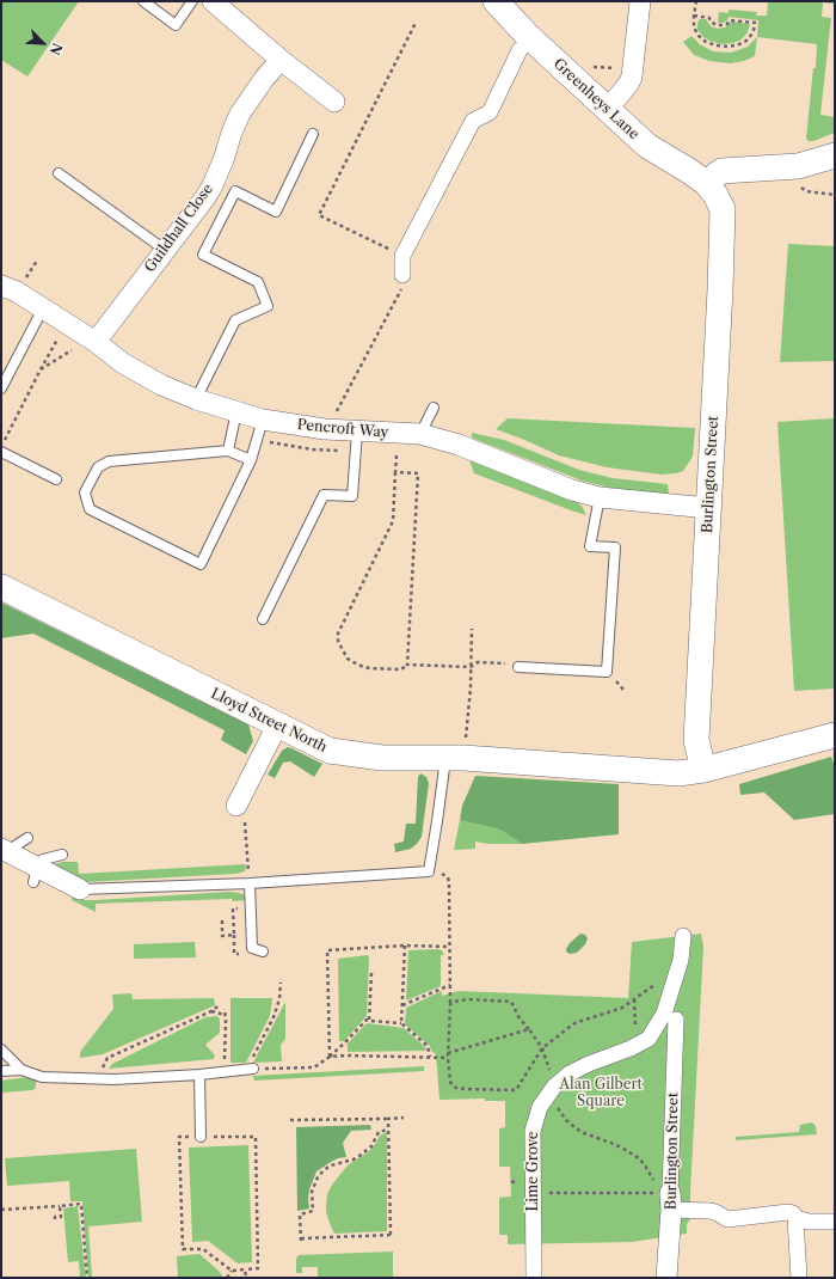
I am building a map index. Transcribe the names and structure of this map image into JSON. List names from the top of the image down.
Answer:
{
  "streets": {
    "street": [
      "Greenheys Lane",
      "Guildhall Close",
      "Pencroft Way",
      "Burlington Street",
      "Lloyd Street North",
      "Lime Grove"
    ]
  },
  "crossings": [
    ["Greenheys Lane", "Burlington Street"],
    ["Guildhall Close", "Pencroft Way"],
    ["Pencroft Way", "Burlington Street"],
    ["Burlington Street", "Lloyd Street North"],
    ["Burlington Street", "Lime Grove"]
  ],
  "parks": ["Alan Gilbert Square"],
  "north": "bottom right"
}
